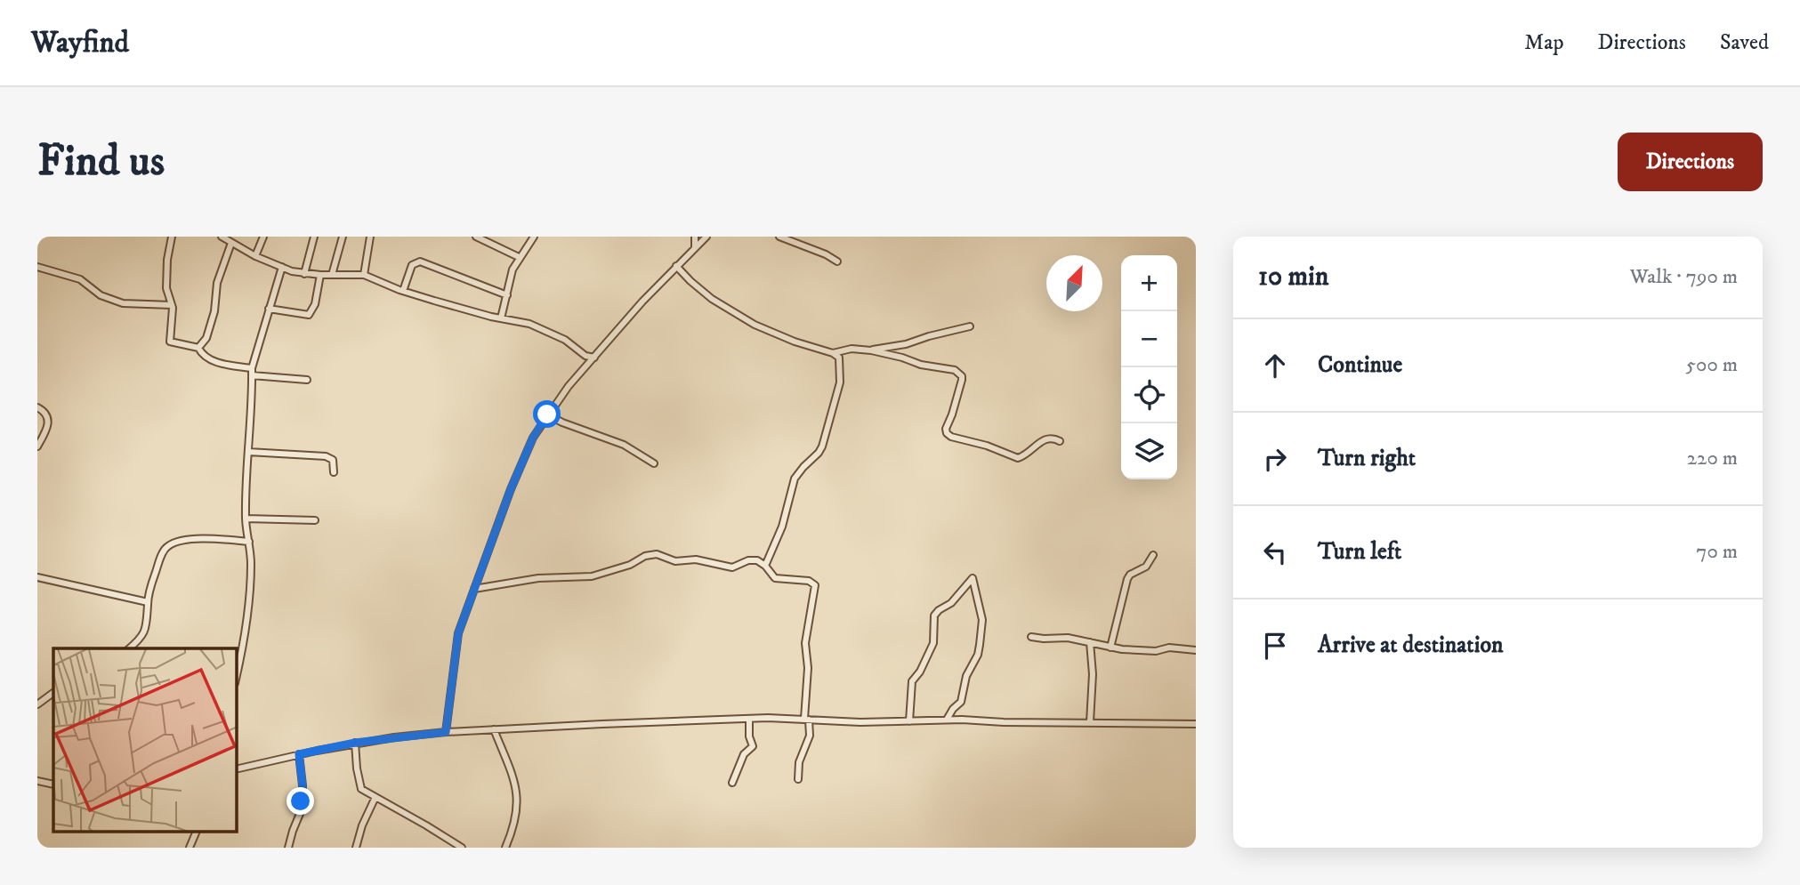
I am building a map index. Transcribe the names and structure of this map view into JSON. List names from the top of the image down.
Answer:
{
  "north": "top right",
  "page": {
    "header": "Wayfind",
    "nav": ["Map", "Directions", "Saved"],
    "buttons": "Directions",
    "title": "Find us",
    "heading": ["10 min", "Walk · 790 m"],
    "map_buttons": ["+", "−"],
    "list": [
      ["Continue", "500 m"],
      ["Turn right", "220 m"],
      ["Turn left", "70 m"],
      "Arrive at destination"
    ]
  }
}
